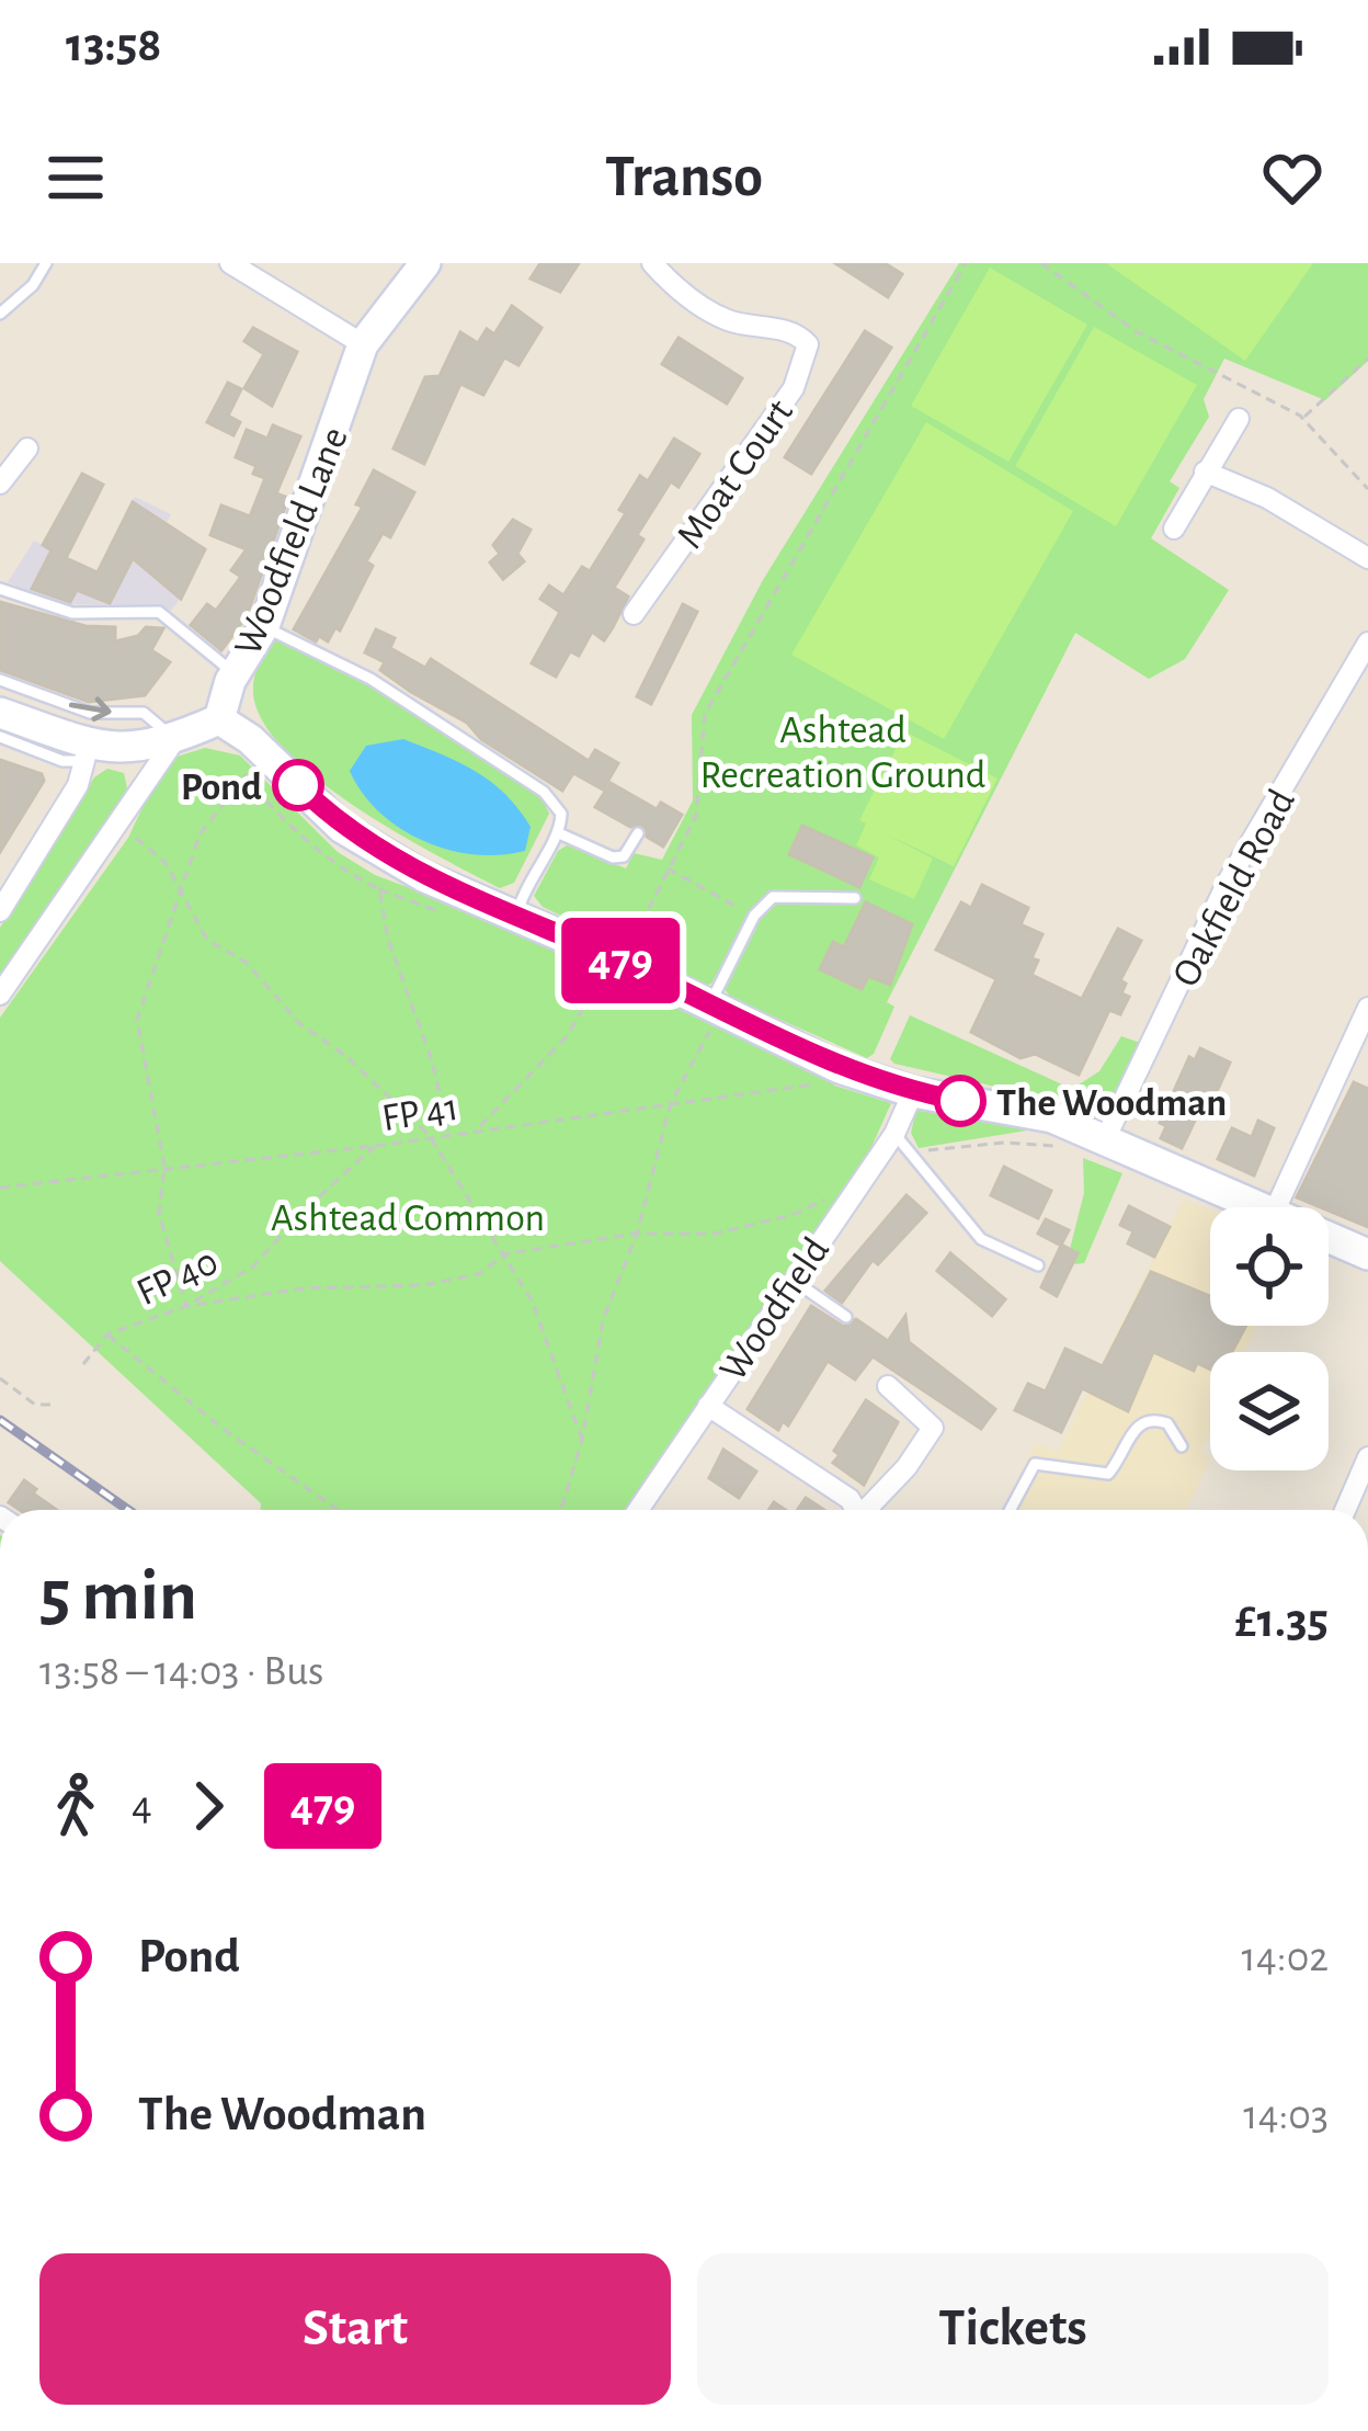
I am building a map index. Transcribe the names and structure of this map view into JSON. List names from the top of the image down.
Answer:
{
  "streets": {
    "street": [
      "Moat Court",
      "Woodfield Lane",
      "Oakfield Road",
      "Woodfield"
    ],
    "path": ["FP 41", "FP 40"]
  },
  "crossings": [
    ["FP 41", "FP 40"]
  ],
  "parks": ["Ashtead Recreation Ground", "Ashtead Common"],
  "places": ["Pond", "The Woodman"],
  "lines": ["bus line 479"],
  "page": {
    "status": "13:58",
    "header": "Transo",
    "on_map": "479",
    "heading": ["5 min", "13:58 – 14:03 · Bus", "£1.35"],
    "legs": ["4", "479"],
    "list": [
      {
        "name": "Pond",
        "value": "14:02"
      },
      {
        "name": "The Woodman",
        "value": "14:03"
      }
    ],
    "buttons": ["Start", "Tickets"]
  }
}
